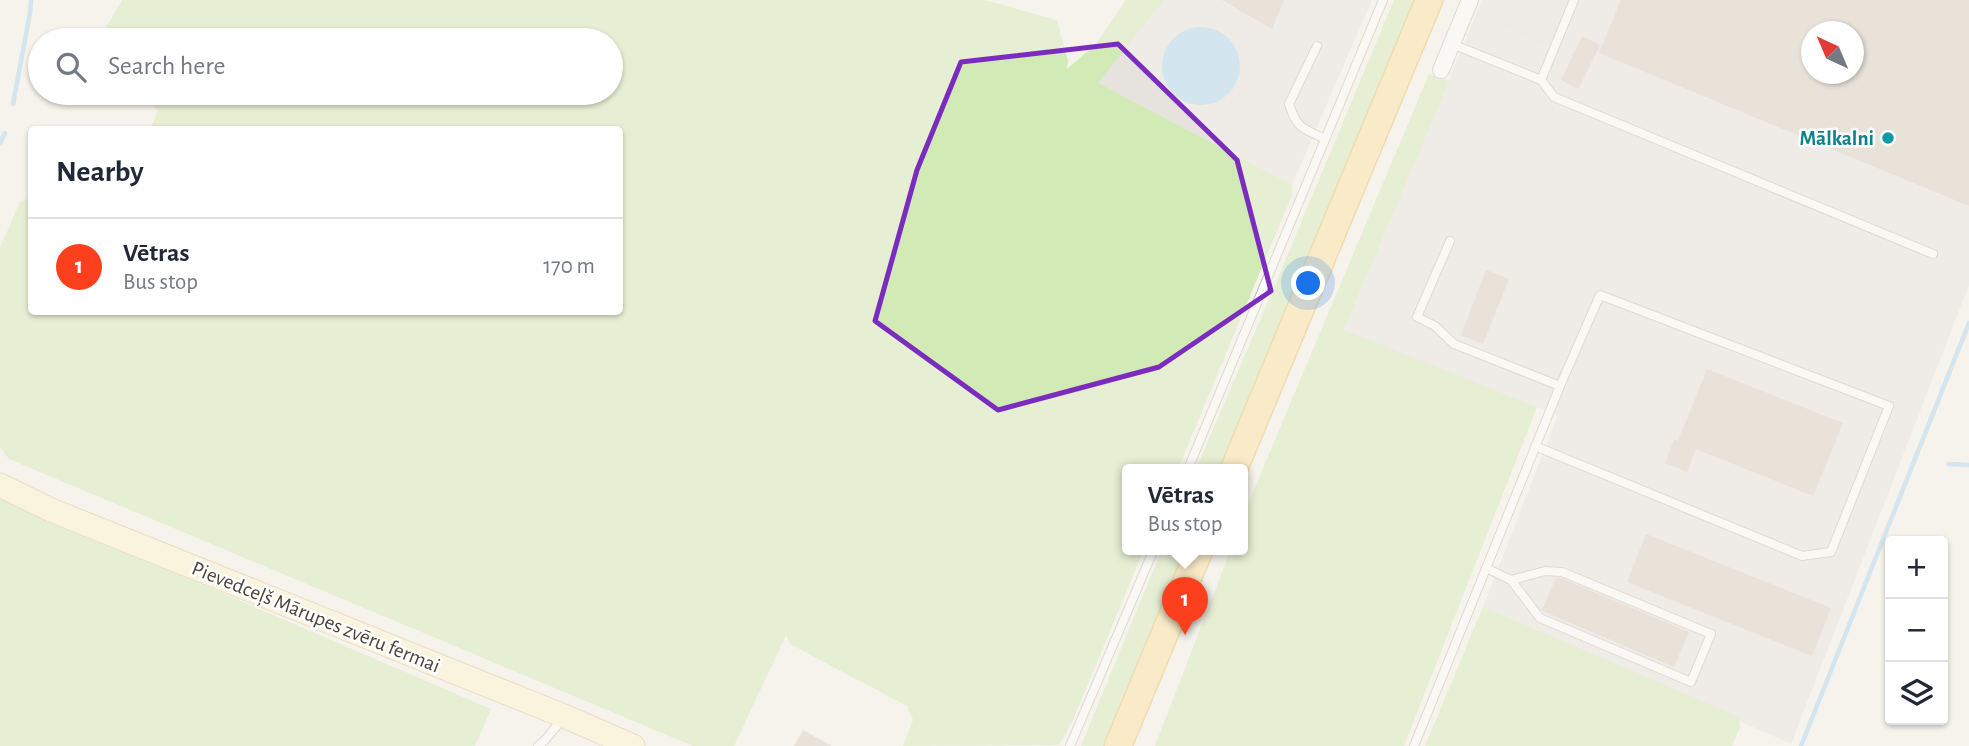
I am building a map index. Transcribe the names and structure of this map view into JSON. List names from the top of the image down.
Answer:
{
  "streets": {
    "street": ["Pievedceļš Mārupes zvēru fermai"]
  },
  "places": ["Mālkalni"],
  "north": "top left",
  "page": {
    "search": "Search here",
    "heading": "Nearby",
    "list": [
      {
        "mark": "1",
        "name": "Vētras",
        "note": "Bus stop",
        "value": "170 m"
      }
    ],
    "popup": ["Vētras", "Bus stop"],
    "map_buttons": ["+", "−"],
    "pins": "1"
  }
}
